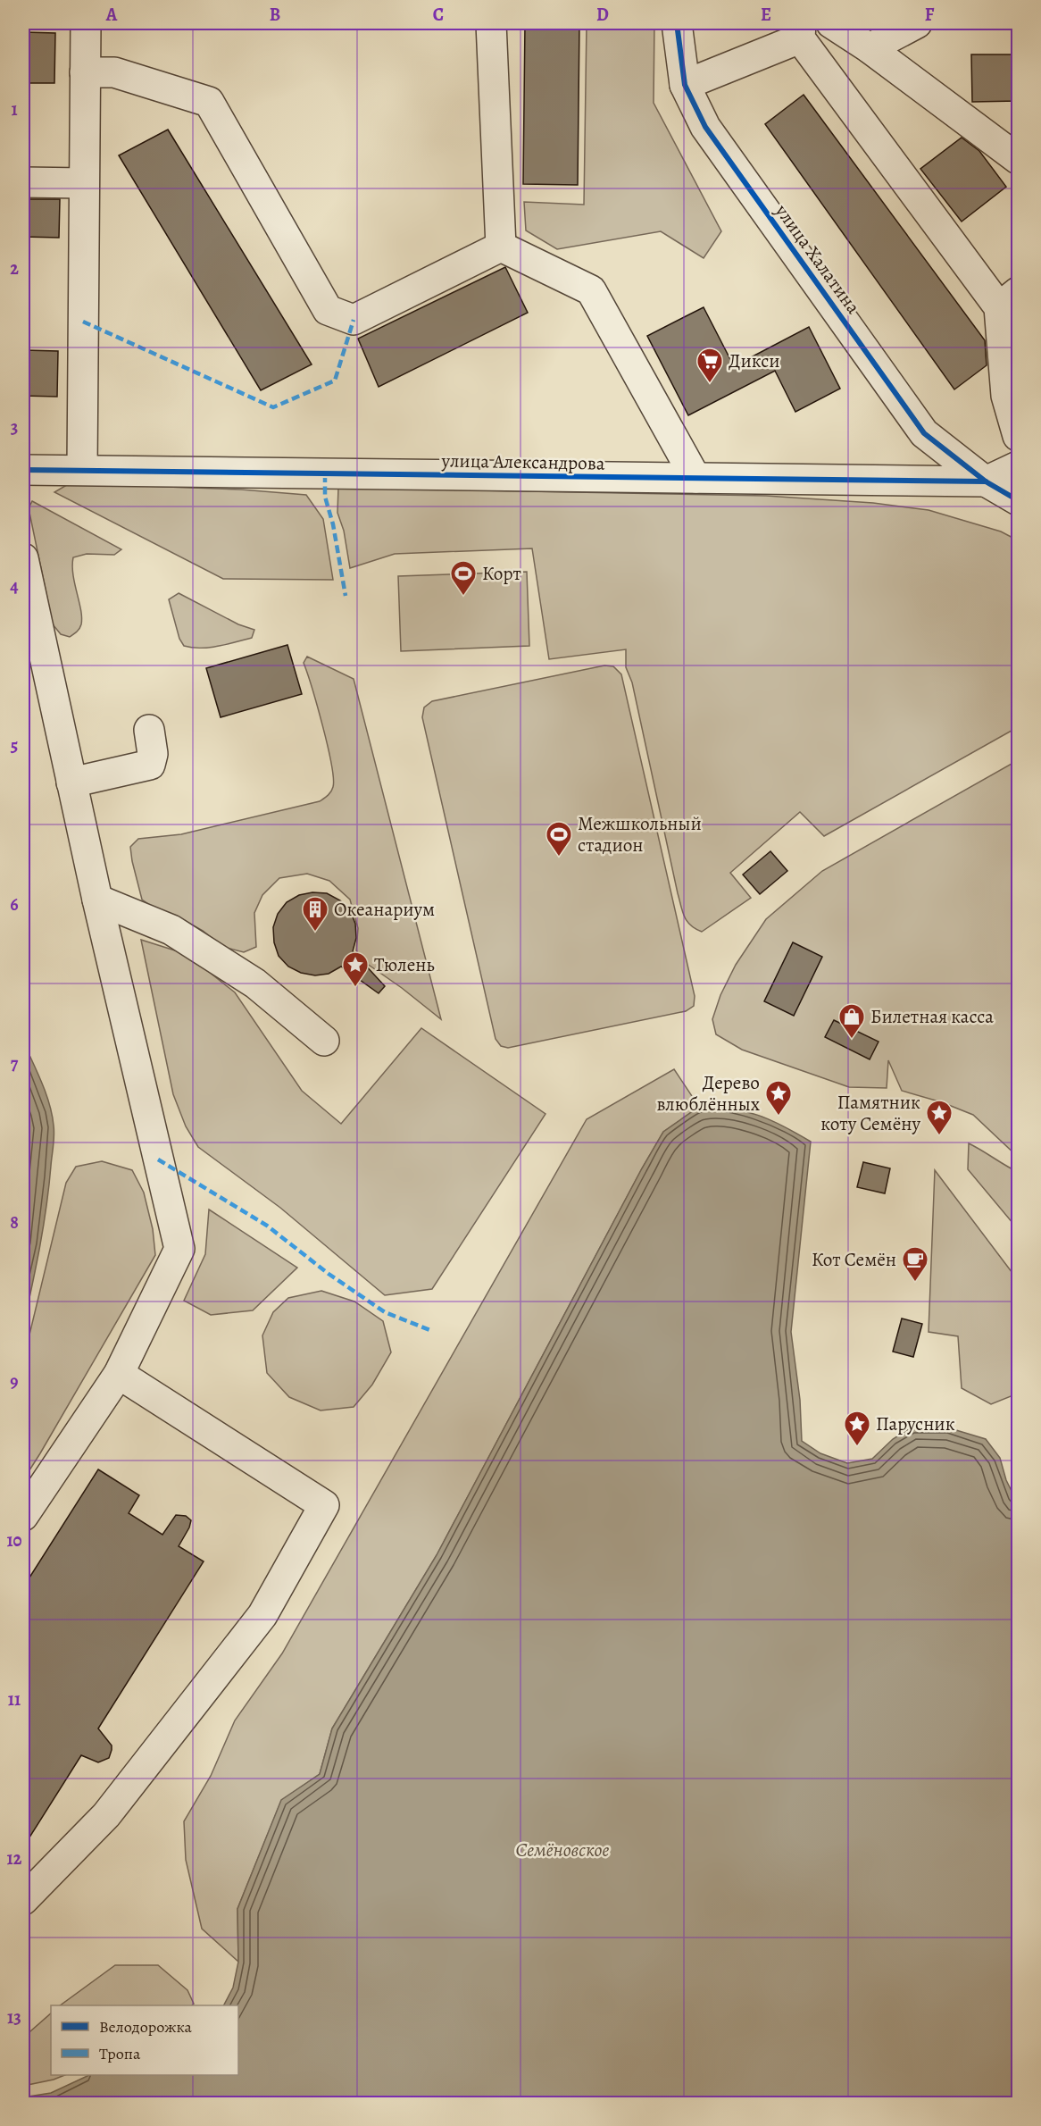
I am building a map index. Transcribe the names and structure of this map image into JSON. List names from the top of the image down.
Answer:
{
  "streets": {
    "street": ["улица Халатина", "улица Александрова"]
  },
  "crossings": [
    ["улица Халатина", "улица Александрова"]
  ],
  "water": ["Семёновское"],
  "places": {
    "supermarket": ["Дикси"],
    "sports": ["Корт", "Межшкольный стадион"],
    "building": ["Океанариум"],
    "place": [
      "Тюлень",
      "Дерево влюблённых",
      "Памятник коту Семёну",
      "Парусник"
    ],
    "shop": ["Билетная касса"],
    "cafe": ["Кот Семён"]
  },
  "legend": ["Велодорожка", "Тропа"],
  "grid": {
    "columns": [
      "A",
      "B",
      "C",
      "D",
      "E",
      "F"
    ],
    "rows": [
      "1",
      "2",
      "3",
      "4",
      "5",
      "6",
      "7",
      "8",
      "9",
      "10",
      "11",
      "12",
      "13"
    ]
  }
}
